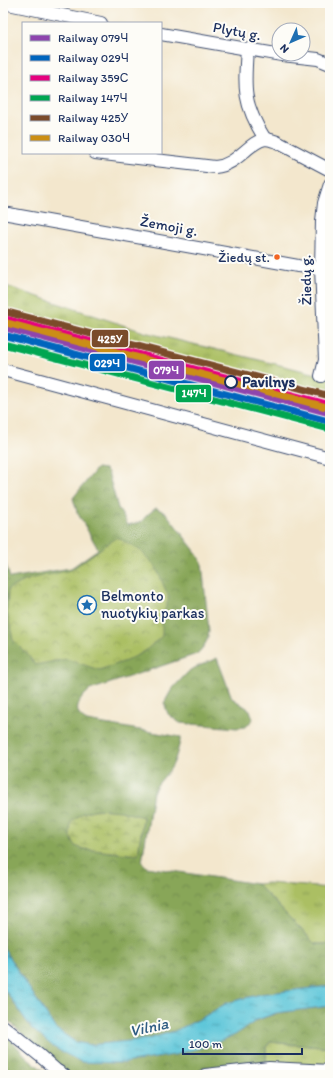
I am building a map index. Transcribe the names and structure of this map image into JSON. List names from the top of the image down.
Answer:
{
  "streets": {
    "street": ["Plytų g.", "Žemoji g.", "Žiedų g."]
  },
  "crossings": [
    ["Žemoji g.", "Žiedų g."]
  ],
  "water": ["Vilnia"],
  "places": {
    "other": ["Žiedų st.", "Pavilnys"],
    "place": ["Belmonto nuotykių parkas"]
  },
  "lines": [
    "rail line 425У",
    "rail line 359С",
    "rail line 030Ч",
    "rail line 079Ч",
    "rail line 029Ч",
    "rail line 147Ч"
  ],
  "legend": [
    "Railway 079Ч",
    "Railway 029Ч",
    "Railway 359С",
    "Railway 147Ч",
    "Railway 425У",
    "Railway 030Ч"
  ],
  "scale_bar": "100 m",
  "north": "bottom left"
}
